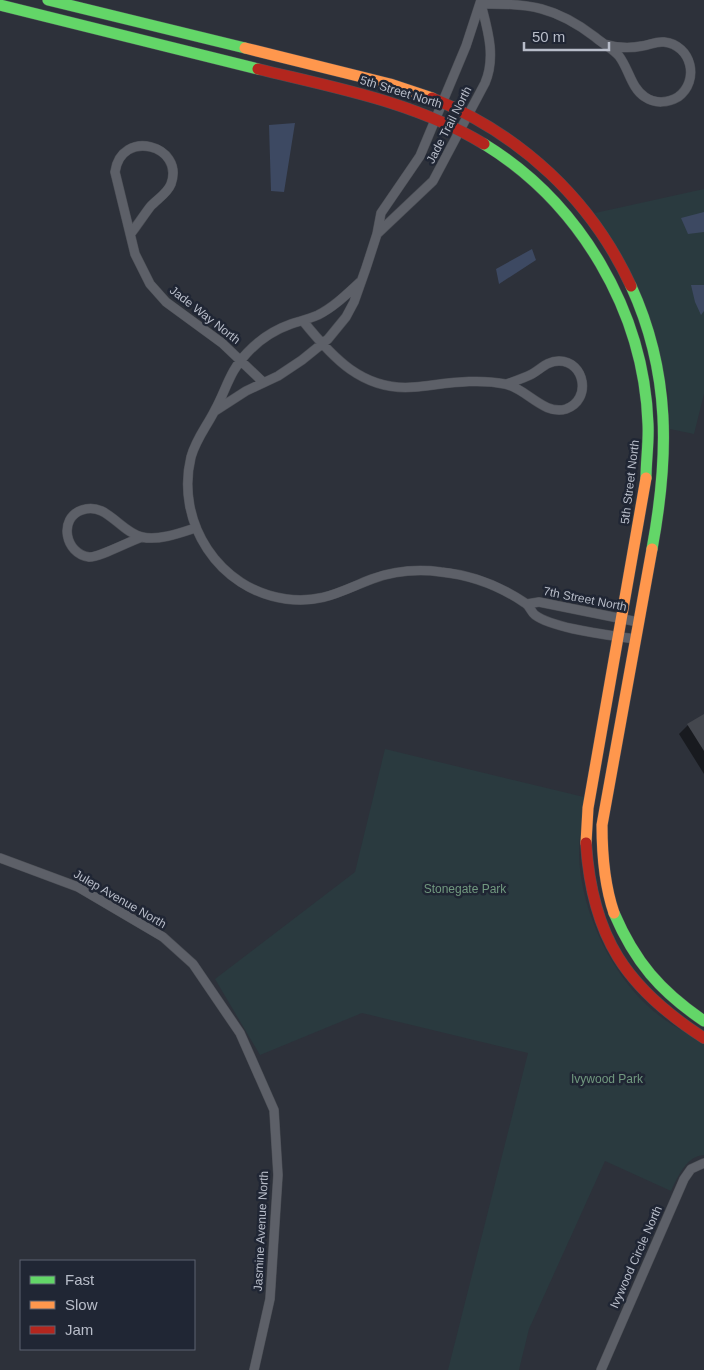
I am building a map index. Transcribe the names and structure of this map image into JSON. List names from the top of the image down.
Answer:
{
  "streets": {
    "street": [
      "5th Street North",
      "Jade Trail North",
      "Jade Way North",
      "7th Street North",
      "Julep Avenue North",
      "Jasmine Avenue North",
      "Ivywood Circle North"
    ]
  },
  "crossings": [
    ["5th Street North", "Jade Trail North"],
    ["5th Street North", "7th Street North"],
    ["Jade Trail North", "Jade Way North"],
    ["Jade Trail North", "7th Street North"],
    ["Julep Avenue North", "Jasmine Avenue North"]
  ],
  "parks": ["Stonegate Park", "Ivywood Park"],
  "legend": ["Fast", "Slow", "Jam"],
  "scale_bar": "50 m"
}
